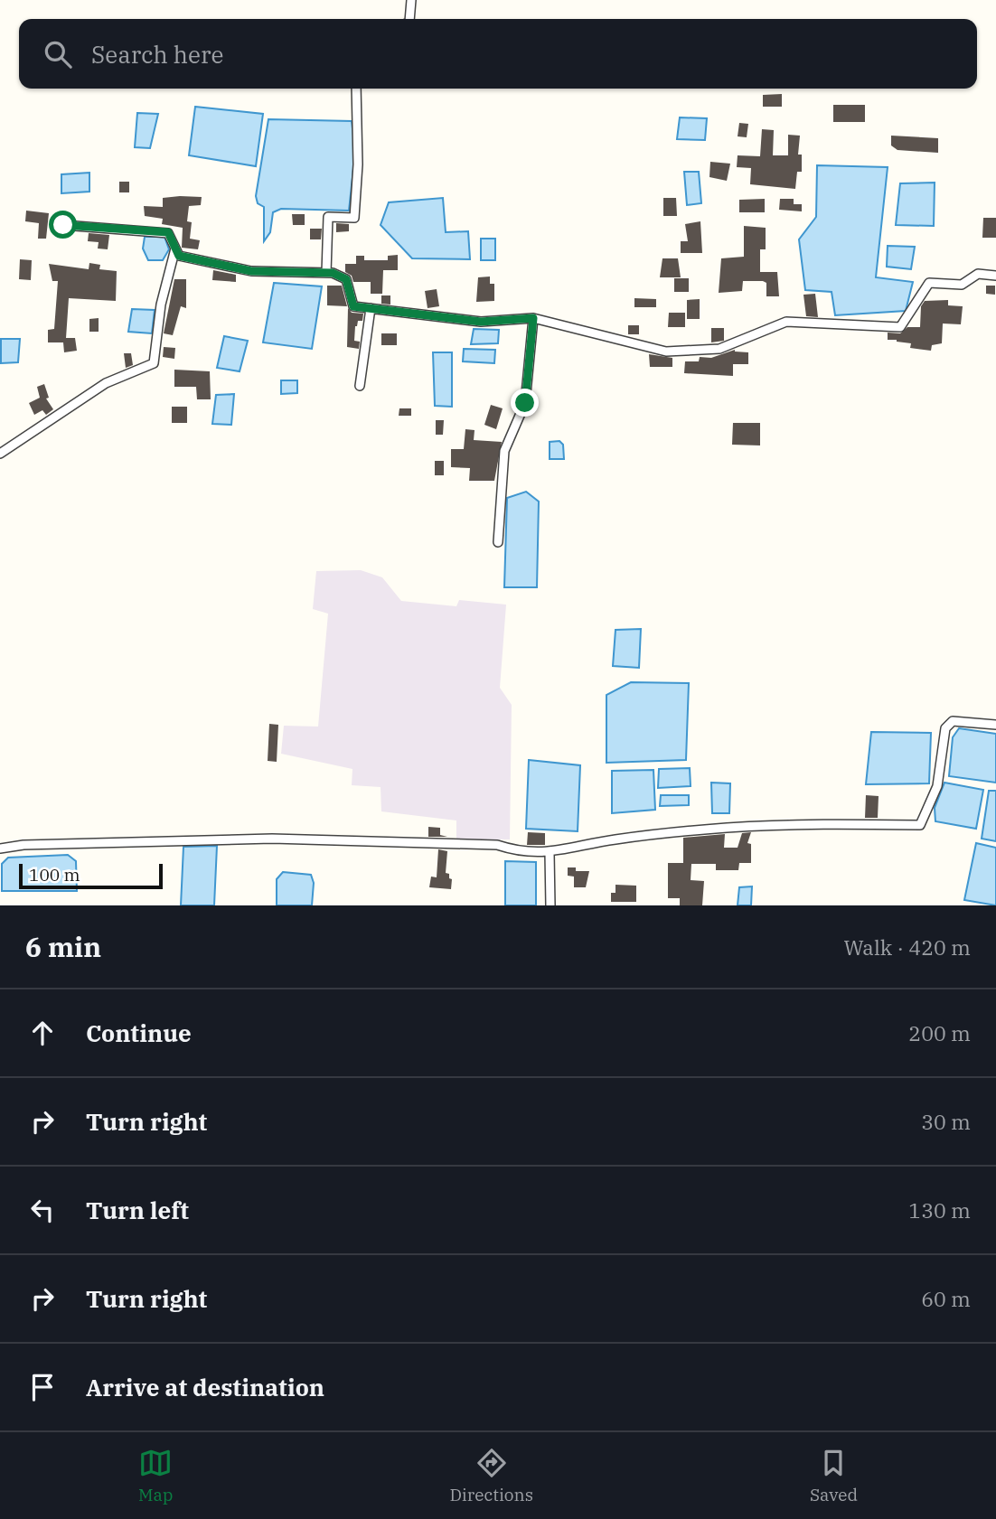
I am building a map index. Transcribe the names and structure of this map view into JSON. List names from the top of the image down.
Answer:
{
  "scale_bar": "100 m",
  "page": {
    "search": "Search here",
    "scale": "100 m",
    "heading": ["6 min", "Walk · 420 m"],
    "list": [
      ["Continue", "200 m"],
      ["Turn right", "30 m"],
      ["Turn left", "130 m"],
      ["Turn right", "60 m"],
      "Arrive at destination"
    ],
    "nav": ["Map", "Directions", "Saved"]
  }
}
